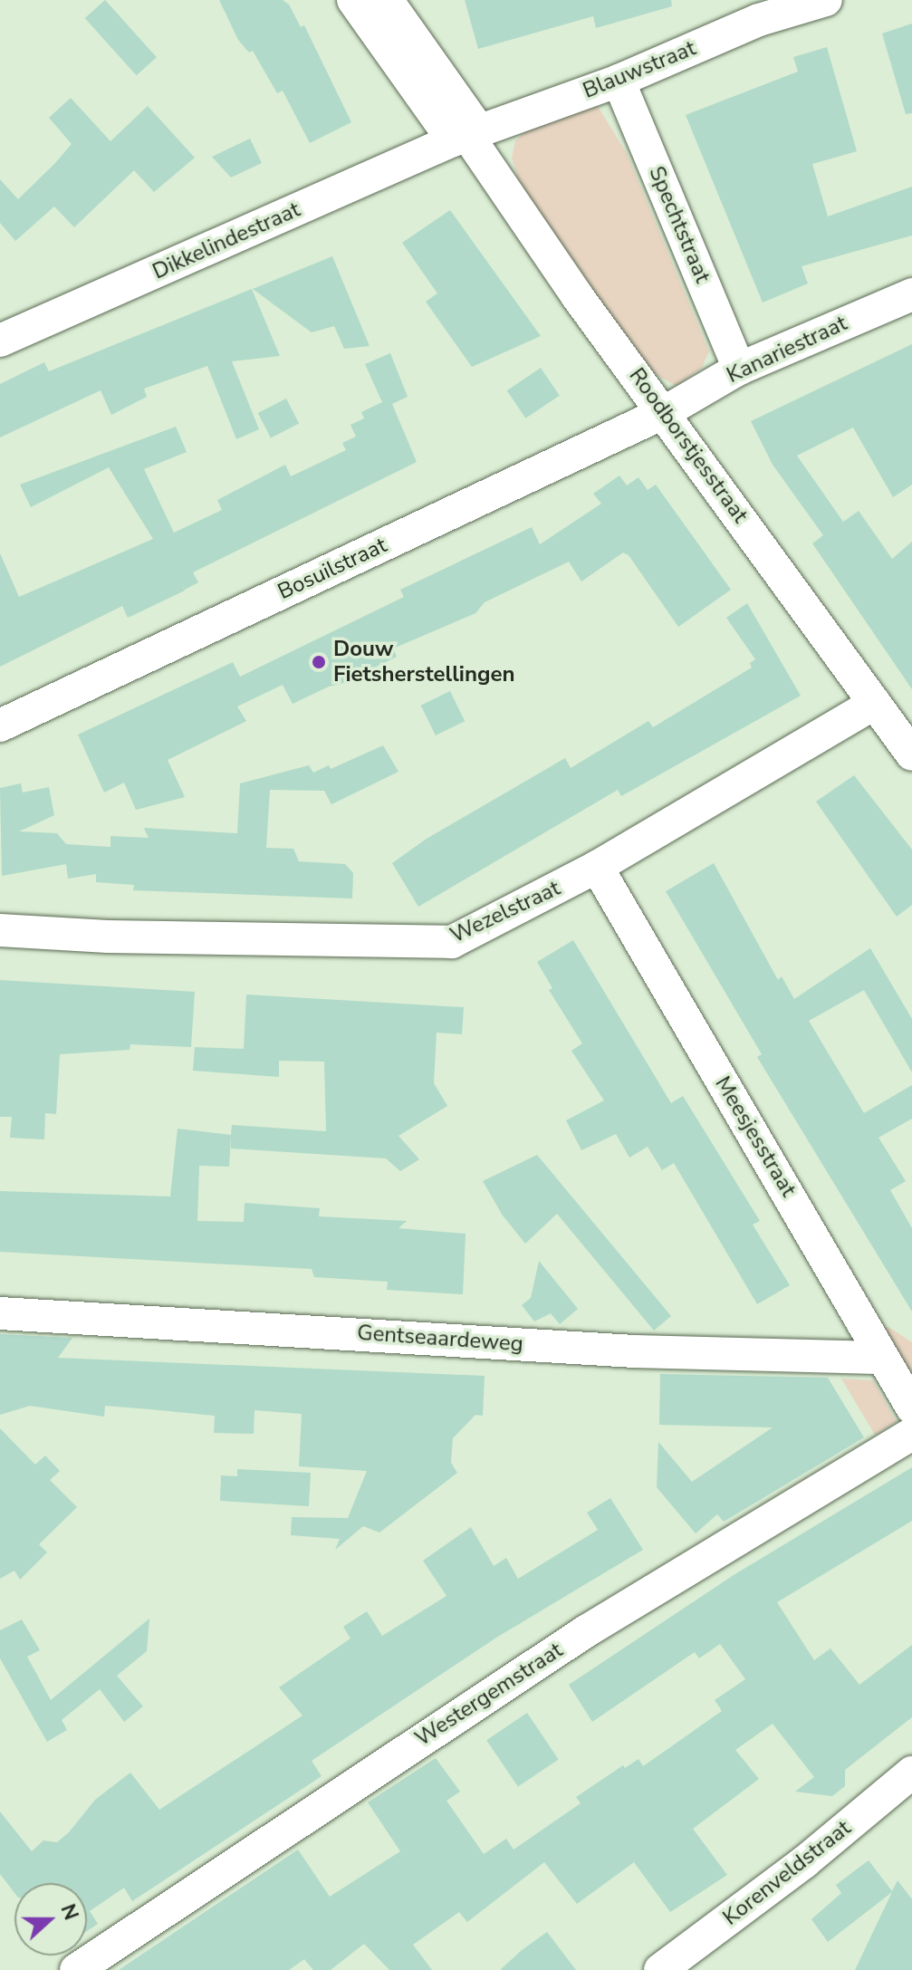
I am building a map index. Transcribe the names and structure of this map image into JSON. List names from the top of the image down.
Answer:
{
  "streets": {
    "street": [
      "Blauwstraat",
      "Spechtstraat",
      "Dikkelindestraat",
      "Kanariestraat",
      "Roodborstjesstraat",
      "Bosuilstraat",
      "Wezelstraat",
      "Meesjesstraat",
      "Gentseaardeweg",
      "Westergemstraat",
      "Korenveldstraat"
    ]
  },
  "crossings": [
    ["Blauwstraat", "Spechtstraat"],
    ["Blauwstraat", "Dikkelindestraat"],
    ["Blauwstraat", "Roodborstjesstraat"],
    ["Spechtstraat", "Kanariestraat"],
    ["Dikkelindestraat", "Roodborstjesstraat"],
    ["Kanariestraat", "Roodborstjesstraat"],
    ["Kanariestraat", "Bosuilstraat"],
    ["Roodborstjesstraat", "Bosuilstraat"],
    ["Roodborstjesstraat", "Wezelstraat"],
    ["Wezelstraat", "Meesjesstraat"],
    ["Meesjesstraat", "Gentseaardeweg"]
  ],
  "places": ["Douw Fietsherstellingen"],
  "north": "right"
}
